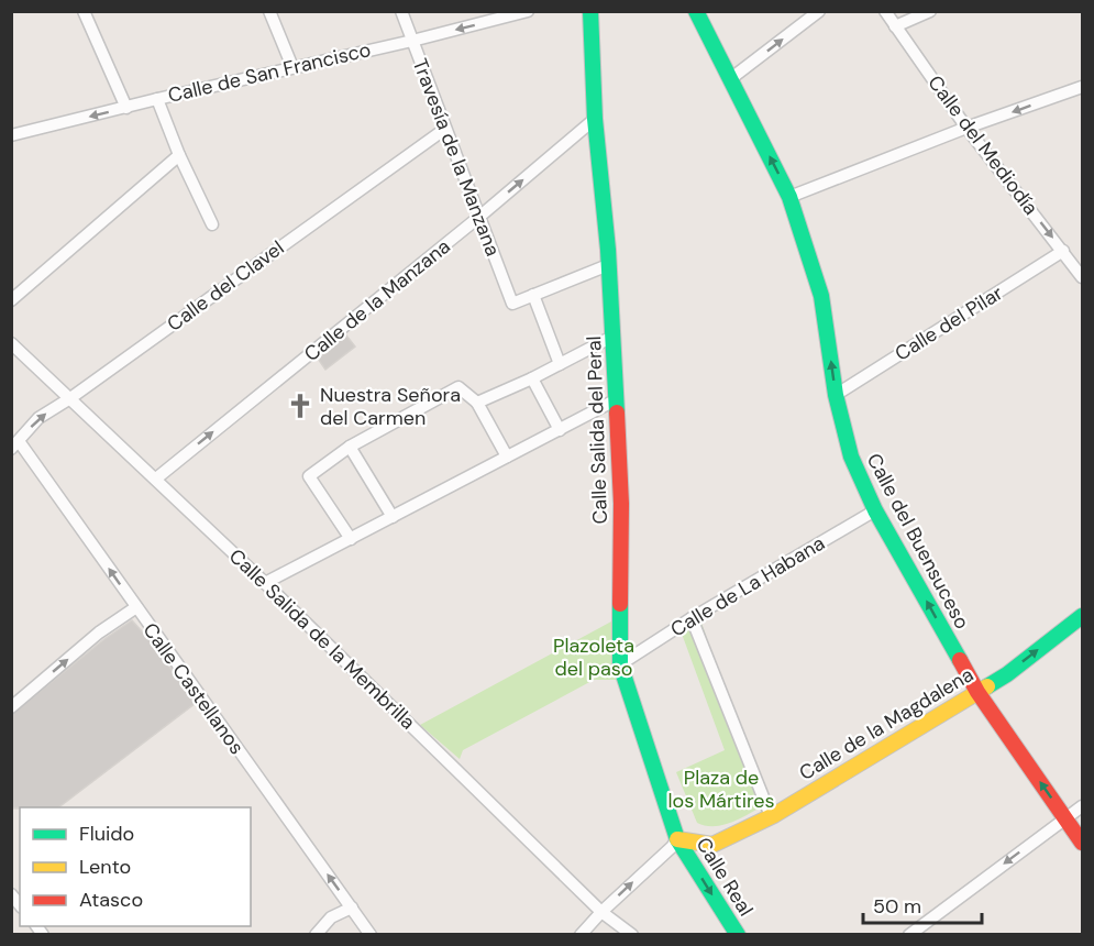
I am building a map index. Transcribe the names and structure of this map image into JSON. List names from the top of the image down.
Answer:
{
  "streets": {
    "street": [
      "Calle de San Francisco",
      "Calle del Mediodía",
      "Travesía de la Manzana",
      "Calle del Clavel",
      "Calle de la Manzana",
      "Calle del Pilar",
      "Calle Salida del Peral",
      "Calle del Buensuceso",
      "Calle de La Habana",
      "Calle Salida de la Membrilla",
      "Calle Castellanos",
      "Calle de la Magdalena",
      "Calle Real"
    ]
  },
  "crossings": [
    ["Calle de San Francisco", "Travesía de la Manzana"],
    ["Calle del Mediodía", "Calle del Pilar"],
    ["Travesía de la Manzana", "Calle del Clavel"],
    ["Travesía de la Manzana", "Calle de la Manzana"],
    ["Calle del Clavel", "Calle Salida de la Membrilla"],
    ["Calle del Clavel", "Calle Castellanos"],
    ["Calle de la Manzana", "Calle Salida del Peral"],
    ["Calle de la Manzana", "Calle Salida de la Membrilla"],
    ["Calle del Pilar", "Calle del Buensuceso"],
    ["Calle Salida del Peral", "Calle de La Habana"],
    ["Calle Salida del Peral", "Calle de la Magdalena"],
    ["Calle Salida del Peral", "Calle Real"],
    ["Calle del Buensuceso", "Calle de La Habana"],
    ["Calle del Buensuceso", "Calle de la Magdalena"],
    ["Calle de la Magdalena", "Calle Real"]
  ],
  "one_way": [
    "Calle de San Francisco",
    "Calle del Mediodía",
    "Calle de la Manzana",
    "Calle del Buensuceso",
    "Calle Castellanos",
    "Calle Real"
  ],
  "parks": ["Plazoleta del paso", "Plaza de los Mártires"],
  "places": {
    "church": ["Nuestra Señora del Carmen"]
  },
  "legend": ["Fluido", "Lento", "Atasco"],
  "scale_bar": "50 m"
}
